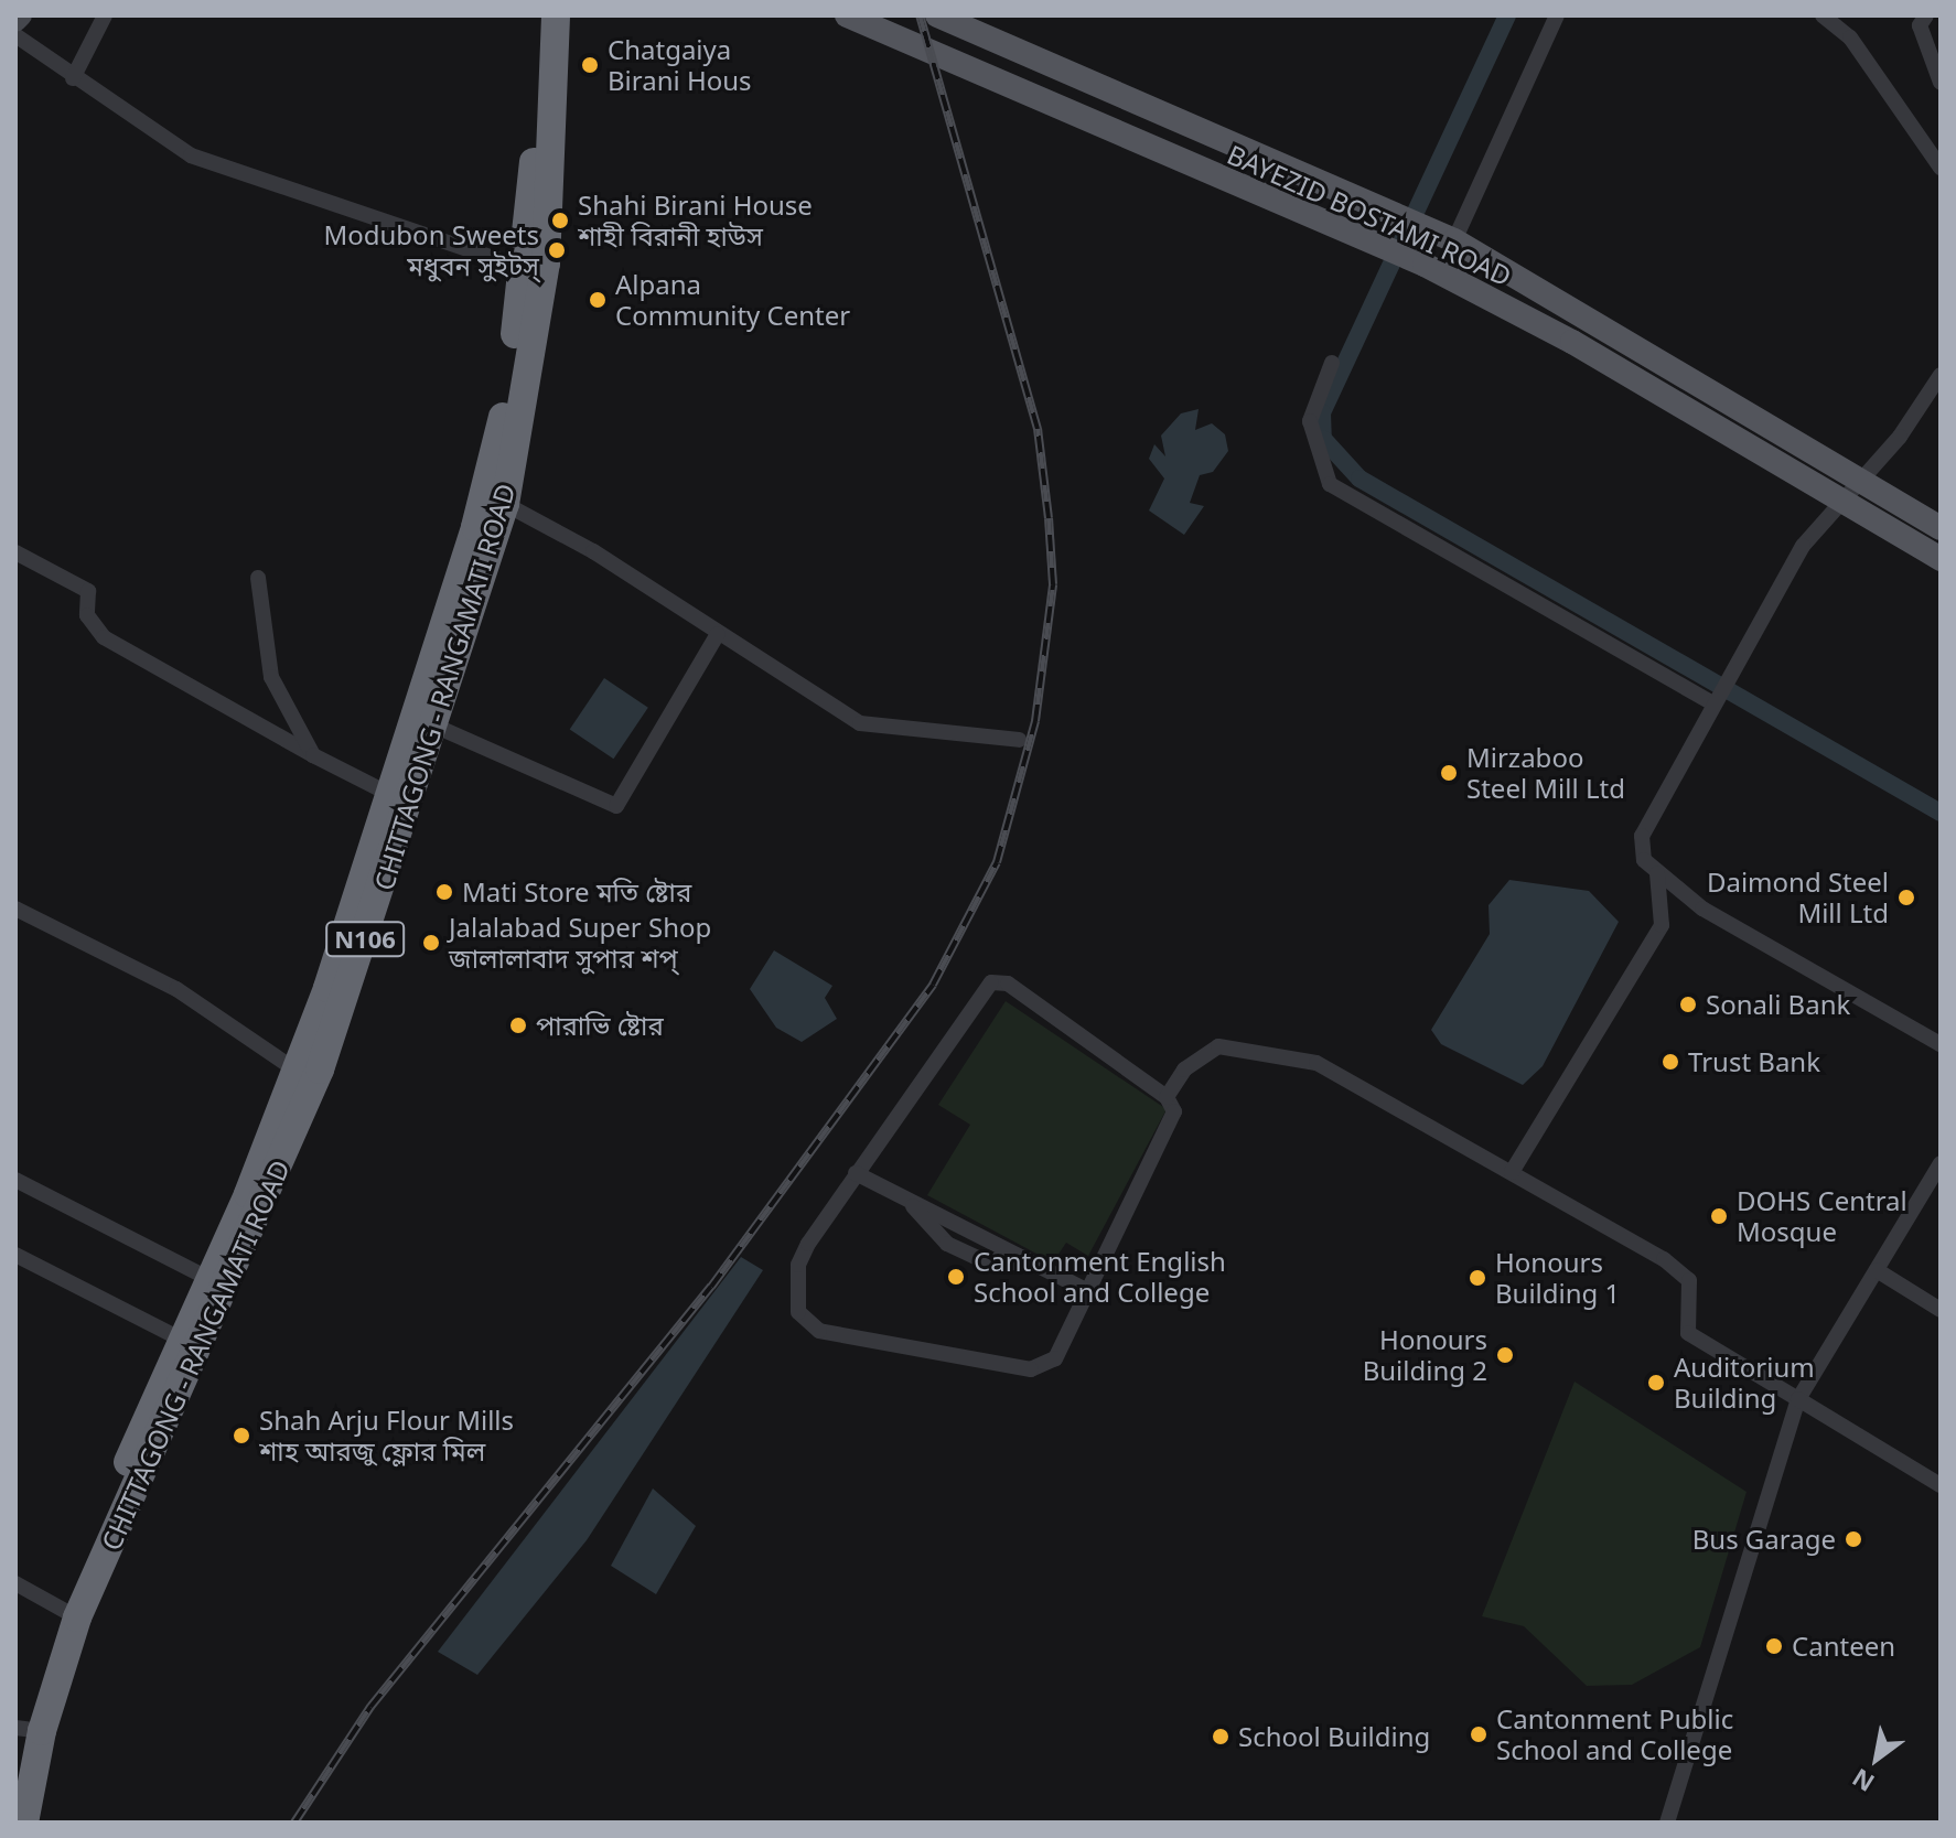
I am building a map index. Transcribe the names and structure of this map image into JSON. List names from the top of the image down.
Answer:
{
  "streets": {
    "highway": ["CHITTAGONG - RANGAMATI ROAD", "N106"],
    "main road": ["BAYEZID BOSTAMI ROAD"]
  },
  "places": [
    "Chatgaiya Birani Hous",
    "Shahi Birani House শাহী বিরানী হাউস",
    "Modubon Sweets মধুবন সুইটস্",
    "Alpana Community Center",
    "Mirzaboo Steel Mill Ltd",
    "Mati Store মতি ষ্টোর",
    "Daimond Steel Mill Ltd",
    "Jalalabad Super Shop জালালাবাদ সুপার শপ্",
    "Sonali Bank",
    "পারাভি ষ্টোর",
    "Trust Bank",
    "DOHS Central Mosque",
    "Cantonment English School and College",
    "Honours Building 1",
    "Honours Building 2",
    "Auditorium Building",
    "Shah Arju Flour Mills শাহ আরজু ফ্লোর মিল",
    "Bus Garage",
    "Canteen",
    "Cantonment Public School and College",
    "School Building"
  ],
  "north": "bottom left"
}
